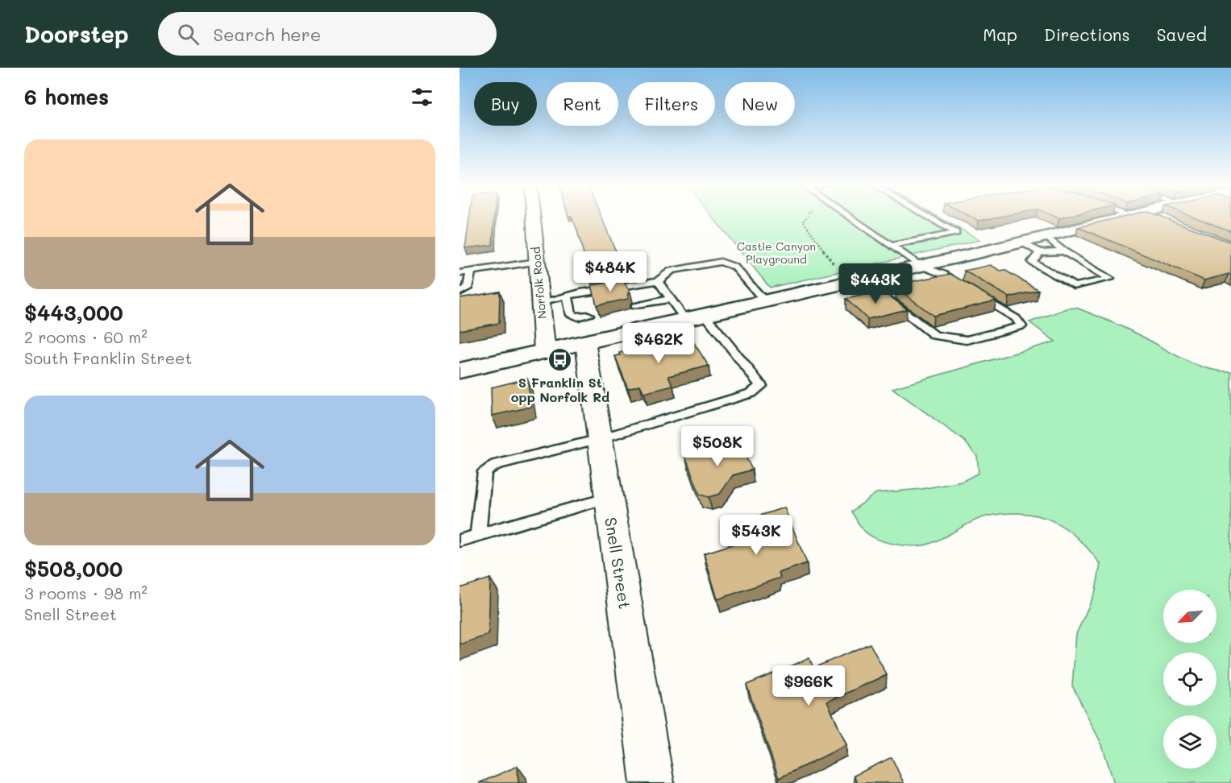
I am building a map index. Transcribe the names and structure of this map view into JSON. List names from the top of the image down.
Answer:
{
  "streets": {
    "street": ["Norfolk Road", "Snell Street"]
  },
  "parks": ["Castle Canyon Playground"],
  "places": {
    "bus stop": ["S Franklin St opp Norfolk Rd"]
  },
  "north": "bottom left",
  "page": {
    "header": "Doorstep",
    "search": "Search here",
    "nav": ["Map", "Directions", "Saved"],
    "heading": "6 homes",
    "chip": [
      "Buy",
      "Rent",
      "Filters",
      "New"
    ],
    "list": [
      {
        "name": "$443,000",
        "note": "2 rooms · 60 m² · South Franklin Street"
      },
      {
        "name": "$508,000",
        "note": "3 rooms · 98 m² · Snell Street"
      }
    ],
    "price": [
      "$484K",
      "$443K",
      "$462K",
      "$508K",
      "$543K",
      "$966K"
    ]
  }
}
